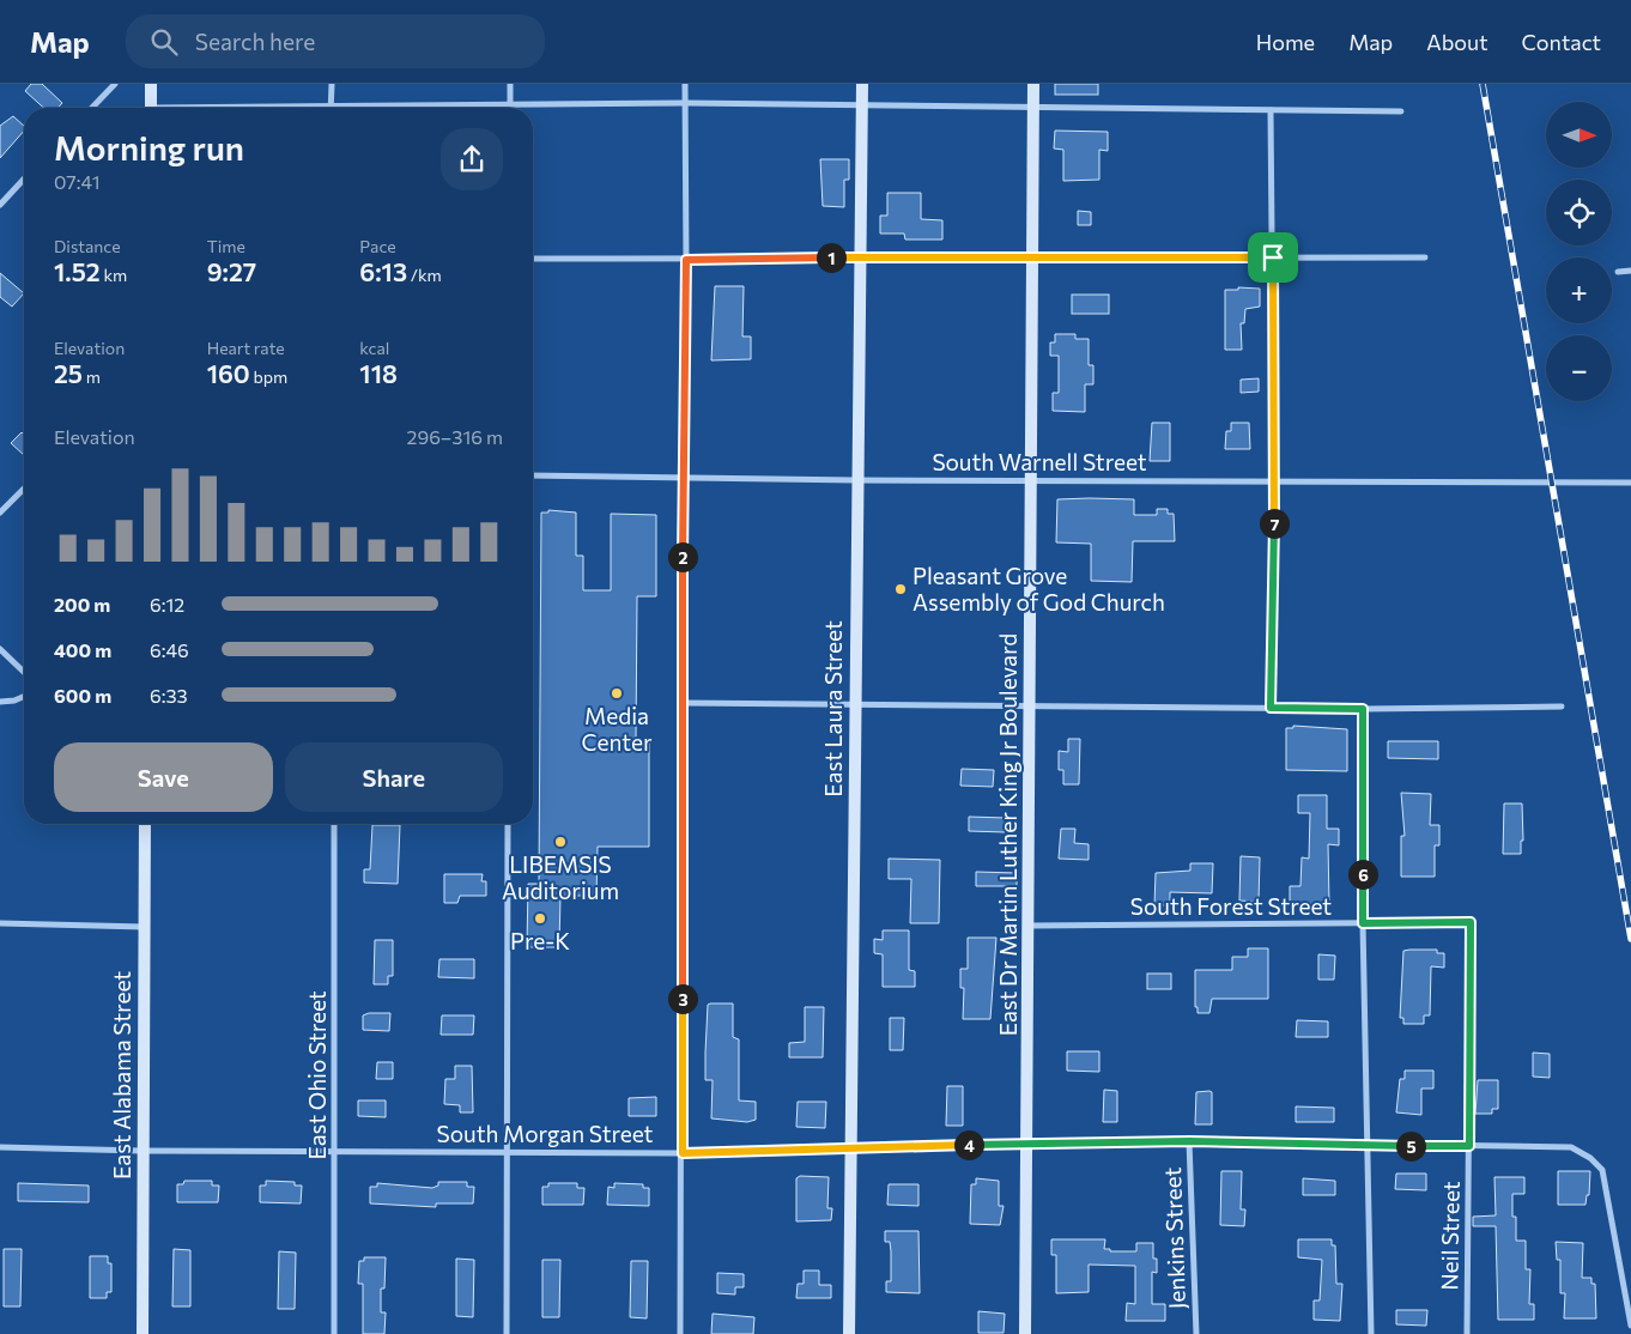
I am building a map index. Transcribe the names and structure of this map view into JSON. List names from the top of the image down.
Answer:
{
  "streets": {
    "street": [
      "South Warnell Street",
      "East Laura Street",
      "East Dr Martin Luther King Jr Boulevard",
      "South Forest Street",
      "East Alabama Street",
      "East Ohio Street",
      "South Morgan Street",
      "Neil Street",
      "Jenkins Street"
    ]
  },
  "crossings": [
    ["South Warnell Street", "East Laura Street"],
    ["South Warnell Street", "East Dr Martin Luther King Jr Boulevard"],
    ["East Laura Street", "South Morgan Street"],
    ["East Dr Martin Luther King Jr Boulevard", "South Forest Street"],
    ["East Dr Martin Luther King Jr Boulevard", "South Morgan Street"],
    ["South Forest Street", "Neil Street"],
    ["East Alabama Street", "South Morgan Street"],
    ["East Ohio Street", "South Morgan Street"],
    ["South Morgan Street", "Neil Street"],
    ["South Morgan Street", "Jenkins Street"]
  ],
  "places": [
    "Pleasant Grove Assembly of God Church",
    "Media Center",
    "LIBEMSIS Auditorium",
    "Pre-K"
  ],
  "north": "right",
  "page": {
    "header": "Map",
    "search": "Search here",
    "nav": [
      "Home",
      "Map",
      "About",
      "Contact"
    ],
    "map_buttons": ["+", "−"],
    "heading": ["Morning run", "07:41"],
    "stats": [
      ["Distance", "1.52 km"],
      ["Time", "9:27"],
      ["Pace", "6:13 /km"],
      ["Elevation", "25 m"],
      ["Heart rate", "160 bpm"],
      ["kcal", "118"]
    ],
    "pins": [
      "1",
      "7",
      "2",
      "6",
      "3",
      "4",
      "5"
    ],
    "chart": ["Elevation", "296–316 m"],
    "list": [
      {
        "name": "200 m",
        "note": "6:12"
      },
      {
        "name": "400 m",
        "note": "6:46"
      },
      {
        "name": "600 m",
        "note": "6:33"
      }
    ],
    "buttons": ["Save", "Share"]
  }
}
